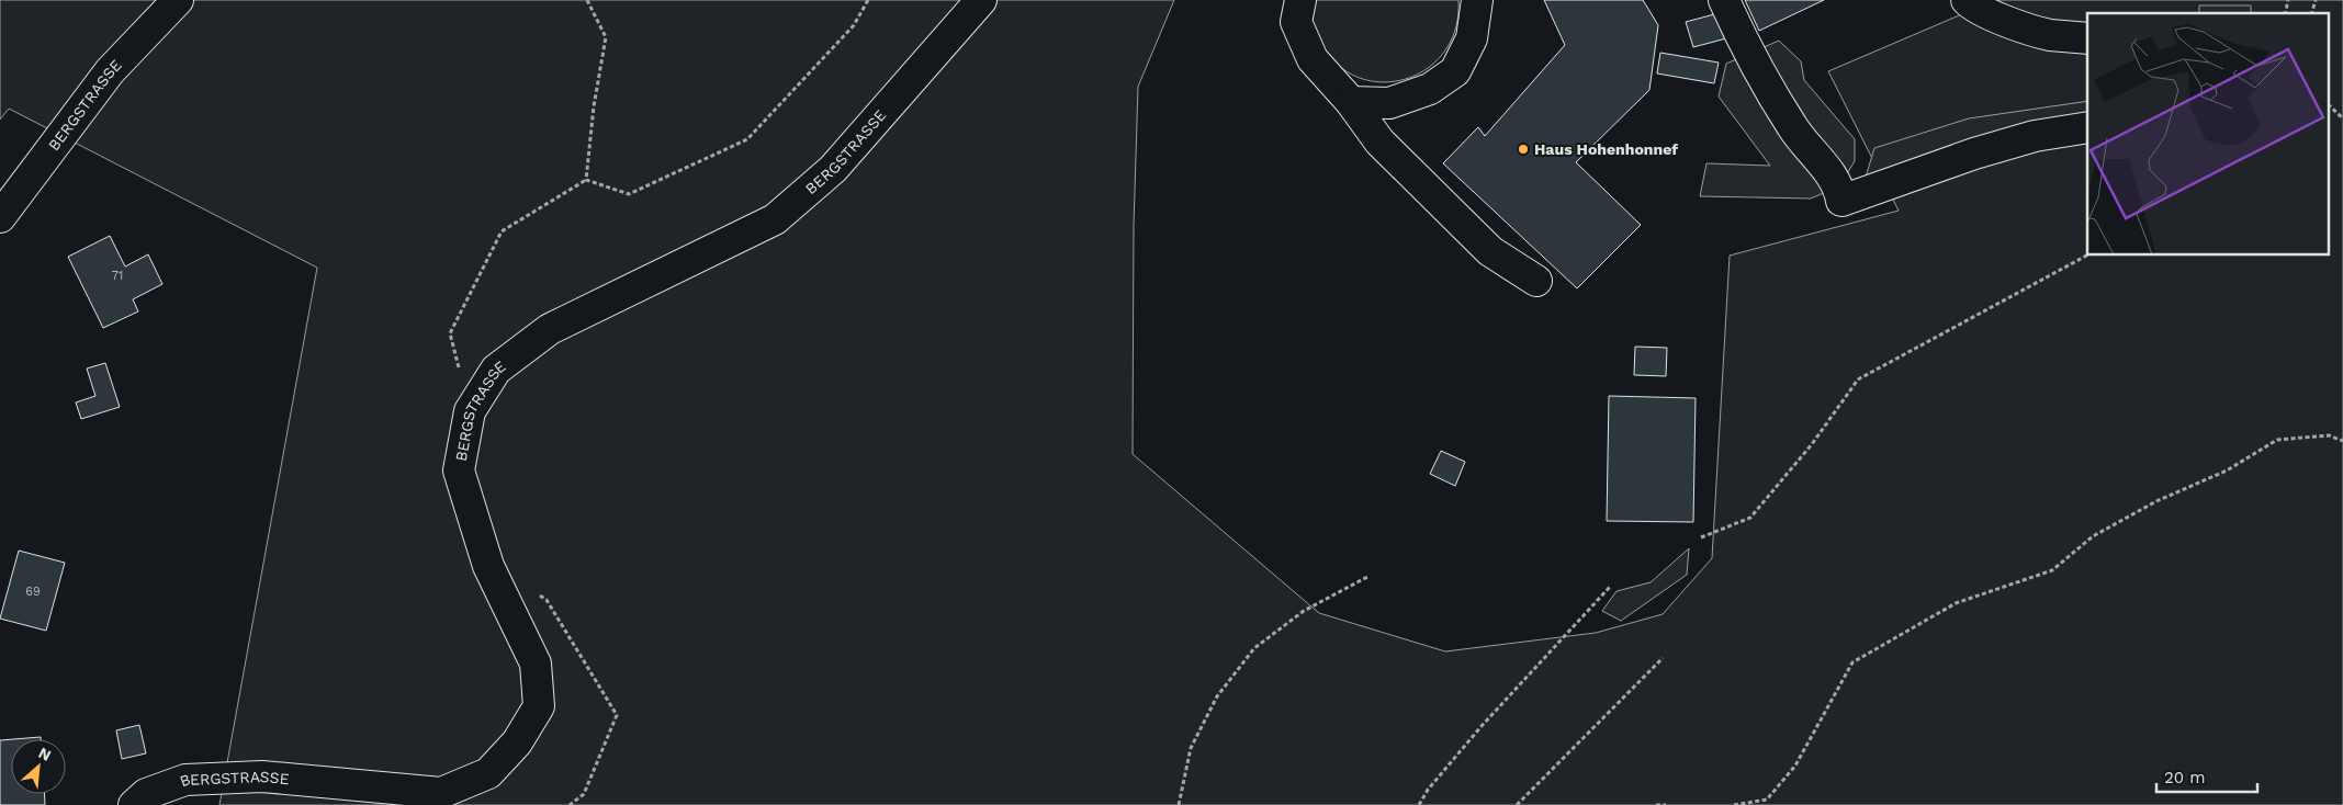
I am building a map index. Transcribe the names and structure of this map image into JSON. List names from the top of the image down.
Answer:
{
  "streets": {
    "street": ["BERGSTRASSE"]
  },
  "places": ["Haus Hohenhonnef"],
  "house_numbers": ["71", "69"],
  "scale_bar": "20 m",
  "north": "top right"
}
